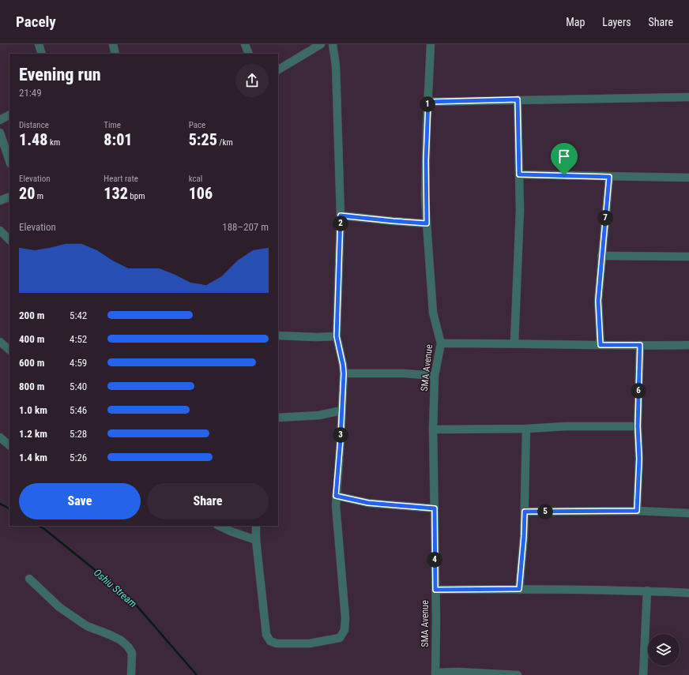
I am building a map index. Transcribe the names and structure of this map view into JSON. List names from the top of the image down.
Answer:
{
  "streets": {
    "street": ["SMA Avenue"]
  },
  "water": ["Oshiu Stream"],
  "page": {
    "header": "Pacely",
    "nav": ["Map", "Layers", "Share"],
    "heading": ["Evening run", "21:49"],
    "pins": [
      "1",
      "7",
      "2",
      "6",
      "3",
      "5",
      "4"
    ],
    "stats": [
      ["Distance", "1.48 km"],
      ["Time", "8:01"],
      ["Pace", "5:25 /km"],
      ["Elevation", "20 m"],
      ["Heart rate", "132 bpm"],
      ["kcal", "106"]
    ],
    "chart": ["Elevation", "188–207 m"],
    "list": [
      {
        "name": "200 m",
        "note": "5:42"
      },
      {
        "name": "400 m",
        "note": "4:52"
      },
      {
        "name": "600 m",
        "note": "4:59"
      },
      {
        "name": "800 m",
        "note": "5:40"
      },
      {
        "name": "1.0 km",
        "note": "5:46"
      },
      {
        "name": "1.2 km",
        "note": "5:28"
      },
      {
        "name": "1.4 km",
        "note": "5:26"
      }
    ],
    "buttons": ["Save", "Share"]
  }
}
